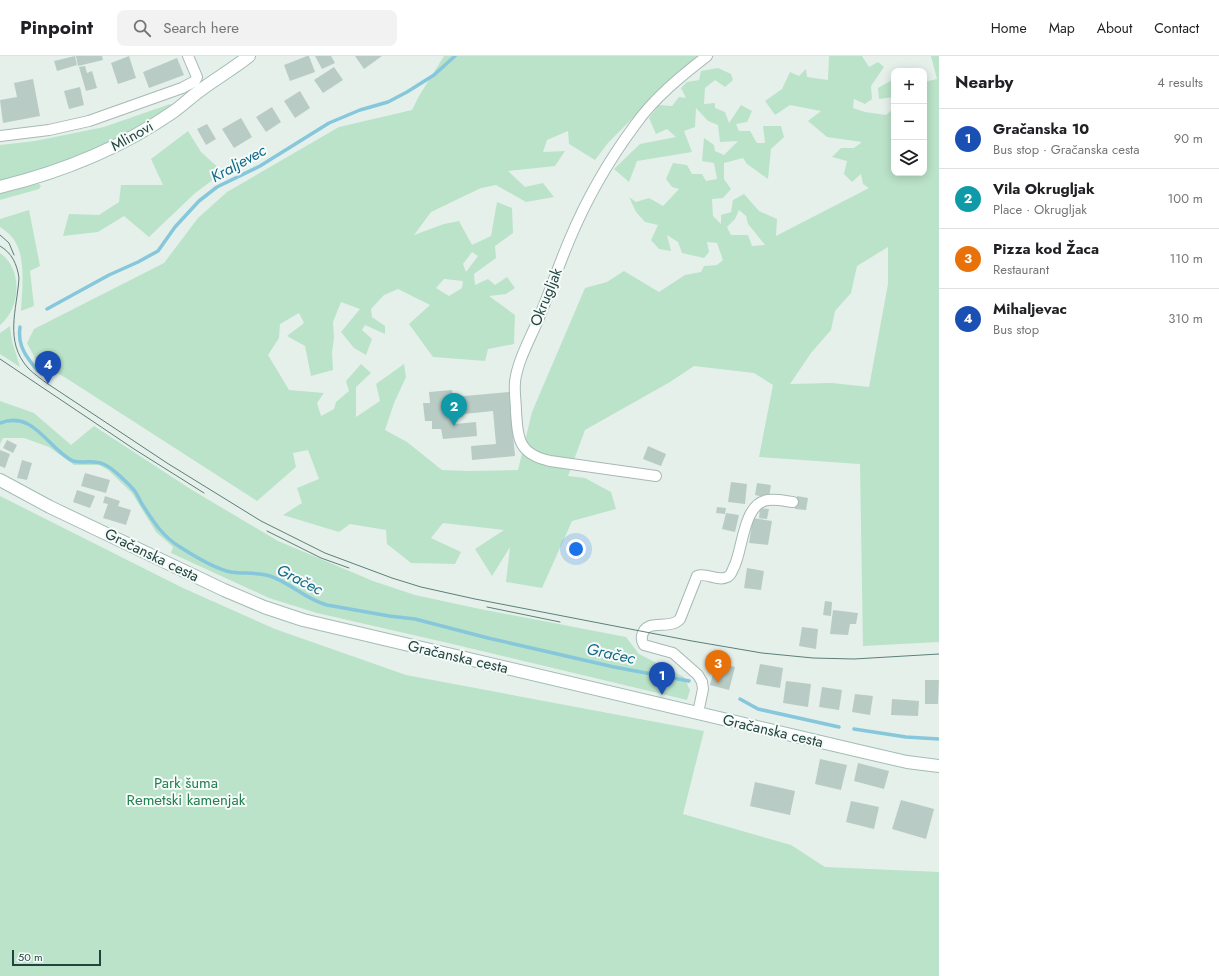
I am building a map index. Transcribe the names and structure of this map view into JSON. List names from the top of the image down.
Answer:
{
  "streets": {
    "main road": ["Mlinovi", "Gračanska cesta"],
    "street": ["Okrugljak"]
  },
  "water": ["Kraljevec", "Gračec"],
  "parks": ["Park šuma Remetski kamenjak"],
  "scale_bar": "50 m",
  "page": {
    "header": "Pinpoint",
    "search": "Search here",
    "nav": [
      "Home",
      "Map",
      "About",
      "Contact"
    ],
    "heading": ["Nearby", "4 results"],
    "map_buttons": ["+", "−"],
    "list": [
      {
        "mark": "1",
        "name": "Gračanska 10",
        "note": "Bus stop · Gračanska cesta",
        "value": "90 m"
      },
      {
        "mark": "2",
        "name": "Vila Okrugljak",
        "note": "Place · Okrugljak",
        "value": "100 m"
      },
      {
        "mark": "3",
        "name": "Pizza kod Žaca",
        "note": "Restaurant",
        "value": "110 m"
      },
      {
        "mark": "4",
        "name": "Mihaljevac",
        "note": "Bus stop",
        "value": "310 m"
      }
    ],
    "pins": [
      "4",
      "2",
      "3",
      "1"
    ],
    "scale": "50 m"
  }
}
